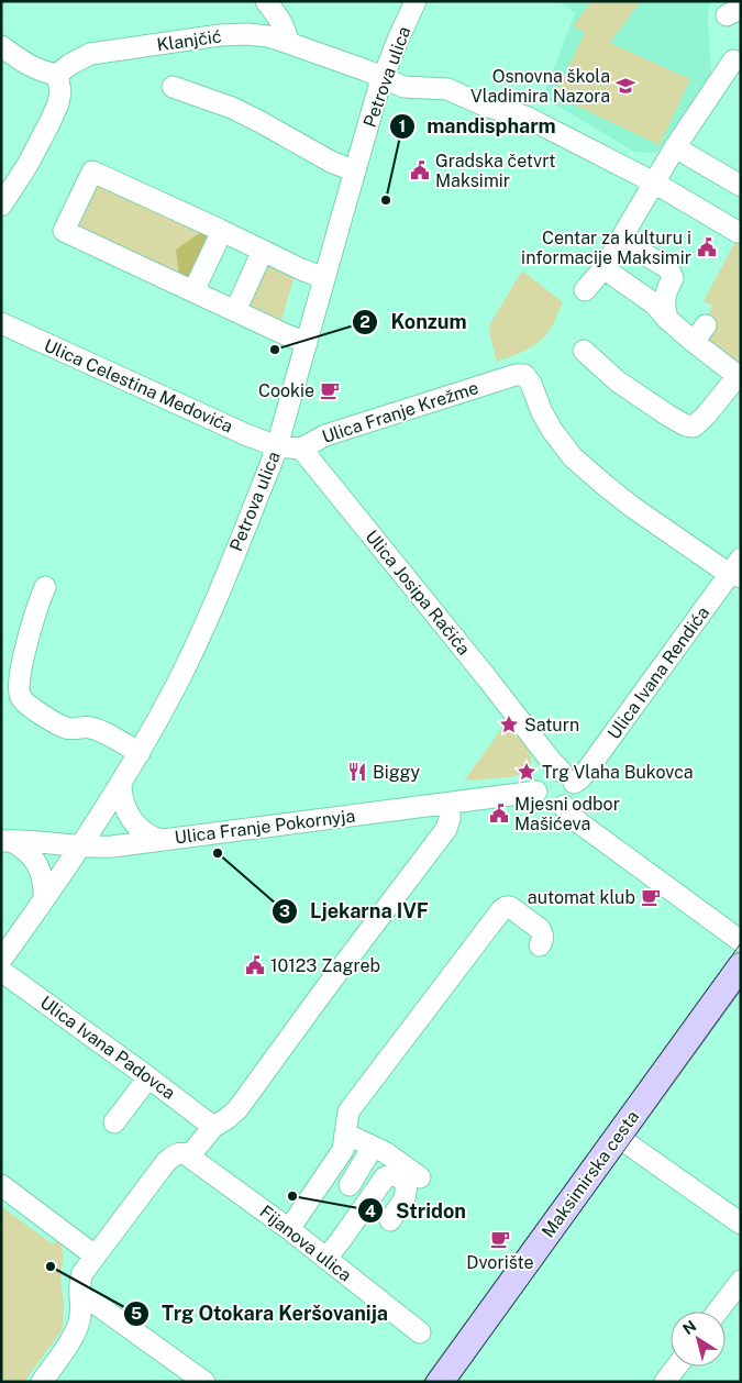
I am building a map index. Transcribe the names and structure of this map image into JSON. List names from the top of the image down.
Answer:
{
  "streets": {
    "main road": ["Maksimirska cesta"],
    "street": [
      "Klanjčić",
      "Petrova ulica",
      "Ulica Celestina Medovića",
      "Ulica Franje Krežme",
      "Ulica Josipa Račića",
      "Ulica Ivana Rendića",
      "Ulica Franje Pokornyja",
      "Ulica Ivana Padovca",
      "Fijanova ulica"
    ]
  },
  "crossings": [
    ["Klanjčić", "Petrova ulica"],
    ["Petrova ulica", "Ulica Celestina Medovića"],
    ["Petrova ulica", "Ulica Franje Krežme"],
    ["Petrova ulica", "Ulica Franje Pokornyja"],
    ["Ulica Celestina Medovića", "Ulica Franje Krežme"],
    ["Ulica Franje Krežme", "Ulica Josipa Račića"],
    ["Ulica Franje Krežme", "Ulica Ivana Rendića"],
    ["Ulica Josipa Račića", "Ulica Ivana Rendića"]
  ],
  "places": {
    "school or university": ["Osnovna škola Vladimira Nazora"],
    "public building": [
      "Gradska četvrt Maksimir",
      "Centar za kulturu i informacije Maksimir",
      "Mjesni odbor Mašićeva",
      "10123 Zagreb"
    ],
    "other": [
      "mandispharm",
      "Konzum",
      "Ljekarna IVF",
      "Stridon",
      "Trg Otokara Keršovanija"
    ],
    "cafe": ["Cookie", "automat klub", "Dvorište"],
    "place": ["Saturn", "Trg Vlaha Bukovca"],
    "restaurant": ["Biggy"]
  },
  "north": "top left"
}
